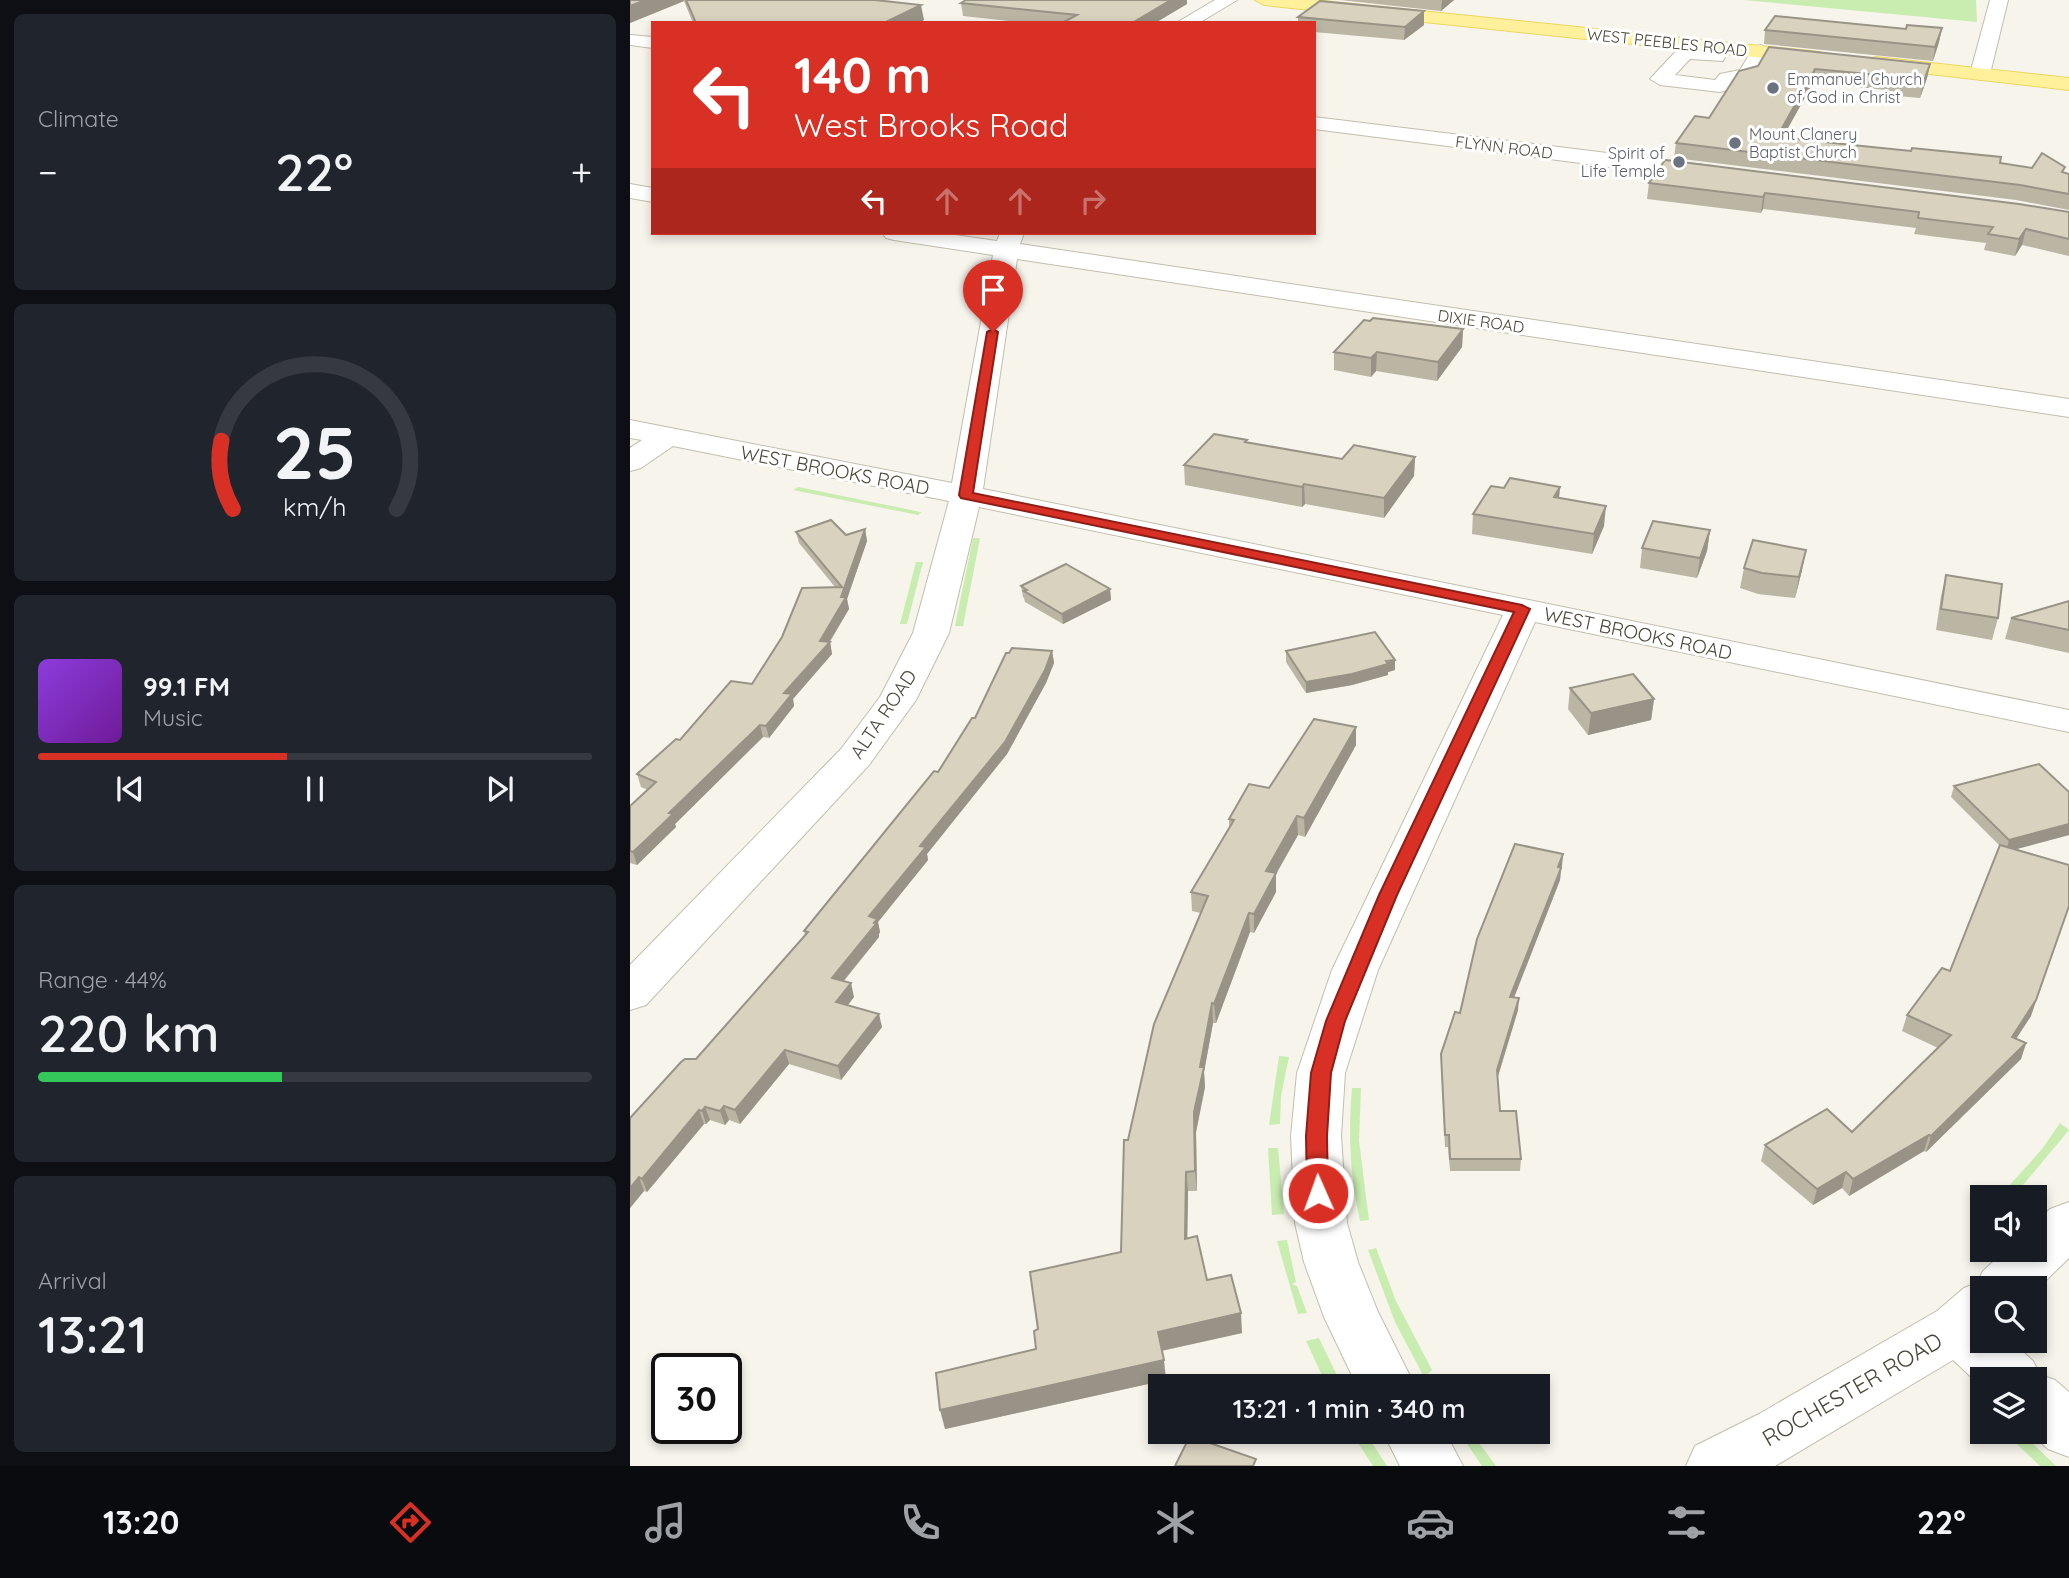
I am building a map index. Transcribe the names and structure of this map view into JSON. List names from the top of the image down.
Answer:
{
  "streets": {
    "main road": ["WEST PEEBLES ROAD"],
    "street": [
      "FLYNN ROAD",
      "DIXIE ROAD",
      "WEST BROOKS ROAD",
      "ALTA ROAD",
      "ROCHESTER ROAD"
    ]
  },
  "crossings": [
    ["DIXIE ROAD", "ALTA ROAD"],
    ["WEST BROOKS ROAD", "ALTA ROAD"]
  ],
  "places": ["Emmanuel Church of God in Christ", "Mount Clanery Baptist Church", "Spirit of Life Temple"],
  "page": {
    "tile": [
      "Climate",
      ["Range · 44%", "220 km"],
      ["Arrival", "13:21"]
    ],
    "turn": ["140 m", "West Brooks Road"],
    "heat": ["−", "22°", "+"],
    "song": ["99.1 FM", "Music"],
    "limit": "30",
    "trip": "13:21 · 1 min · 340 m",
    "tabs": ["13:20", "22°"],
    "gauge": ["25", "km/h"]
  }
}
